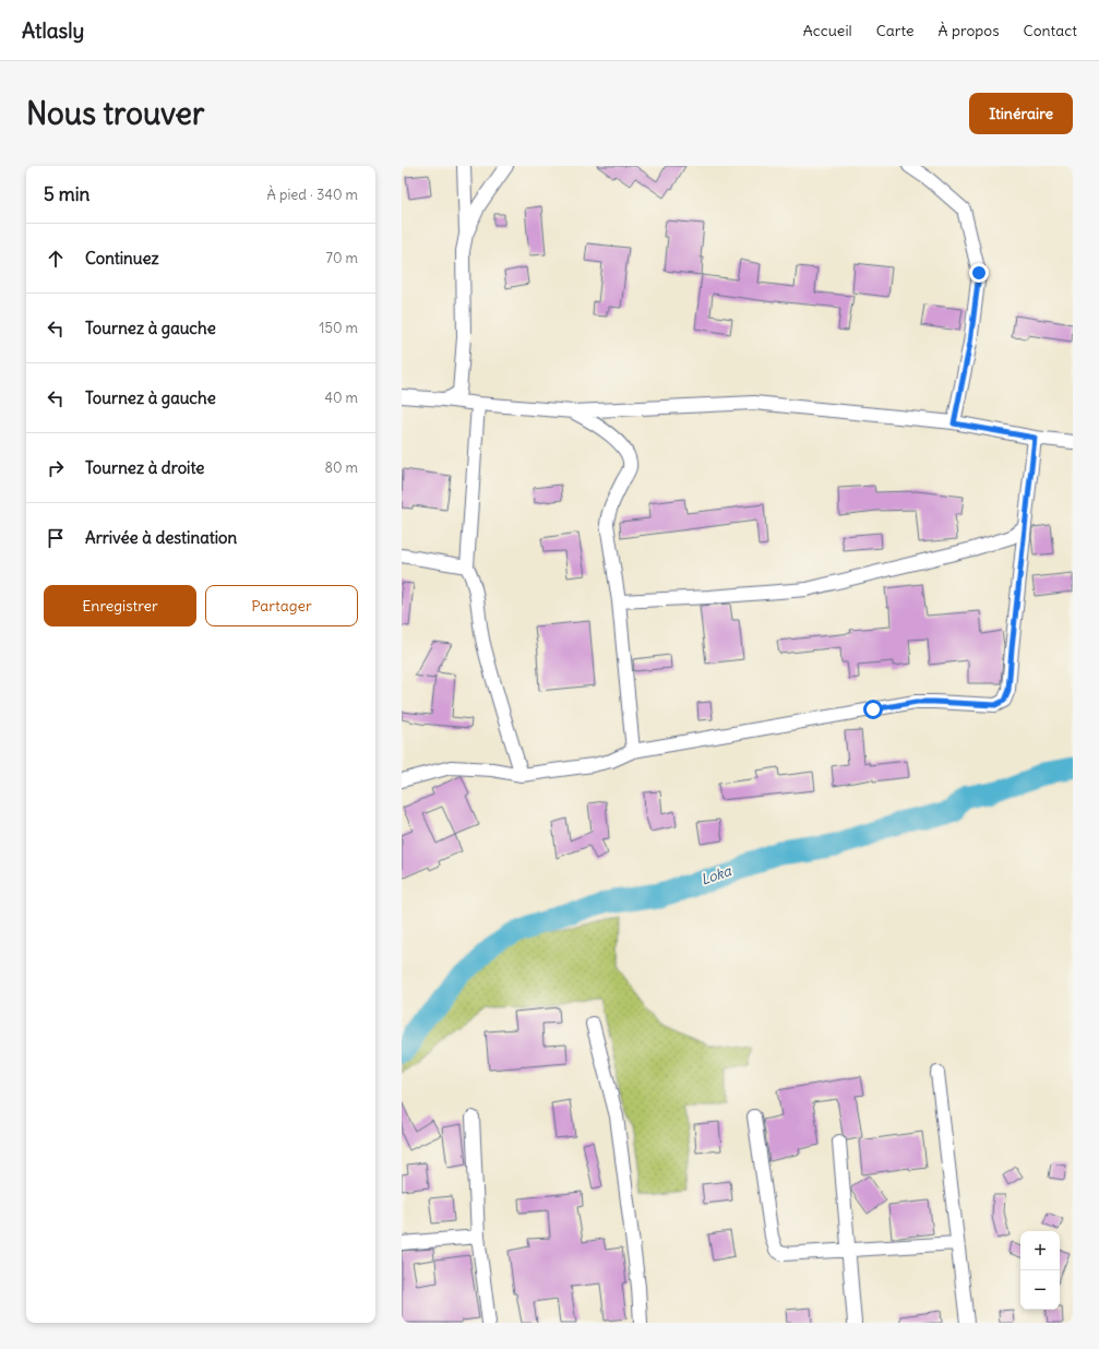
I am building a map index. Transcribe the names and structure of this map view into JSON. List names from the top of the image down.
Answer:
{
  "water": ["Loka"],
  "page": {
    "header": "Atlasly",
    "nav": [
      "Accueil",
      "Carte",
      "À propos",
      "Contact"
    ],
    "buttons": [
      "Itinéraire",
      ["Enregistrer", "Partager"]
    ],
    "title": "Nous trouver",
    "heading": ["5 min", "À pied · 340 m"],
    "list": [
      ["Continuez", "70 m"],
      ["Tournez à gauche", "150 m"],
      ["Tournez à gauche", "40 m"],
      ["Tournez à droite", "80 m"],
      "Arrivée à destination"
    ],
    "map_buttons": ["+", "−"]
  }
}
